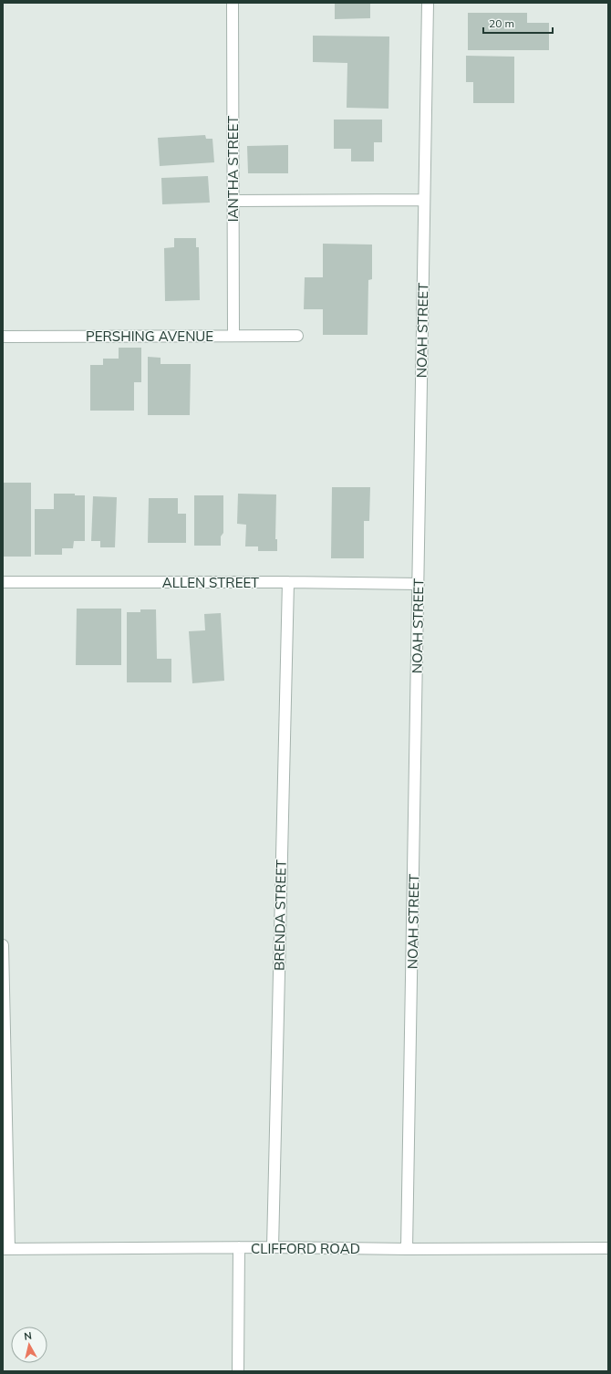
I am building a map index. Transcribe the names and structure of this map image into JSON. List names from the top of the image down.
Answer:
{
  "streets": {
    "street": [
      "IANTHA STREET",
      "NOAH STREET",
      "PERSHING AVENUE",
      "ALLEN STREET",
      "BRENDA STREET",
      "CLIFFORD ROAD"
    ]
  },
  "crossings": [
    ["IANTHA STREET", "PERSHING AVENUE"],
    ["NOAH STREET", "ALLEN STREET"],
    ["NOAH STREET", "CLIFFORD ROAD"],
    ["ALLEN STREET", "BRENDA STREET"],
    ["BRENDA STREET", "CLIFFORD ROAD"]
  ],
  "scale_bar": "20 m",
  "north": "top"
}
